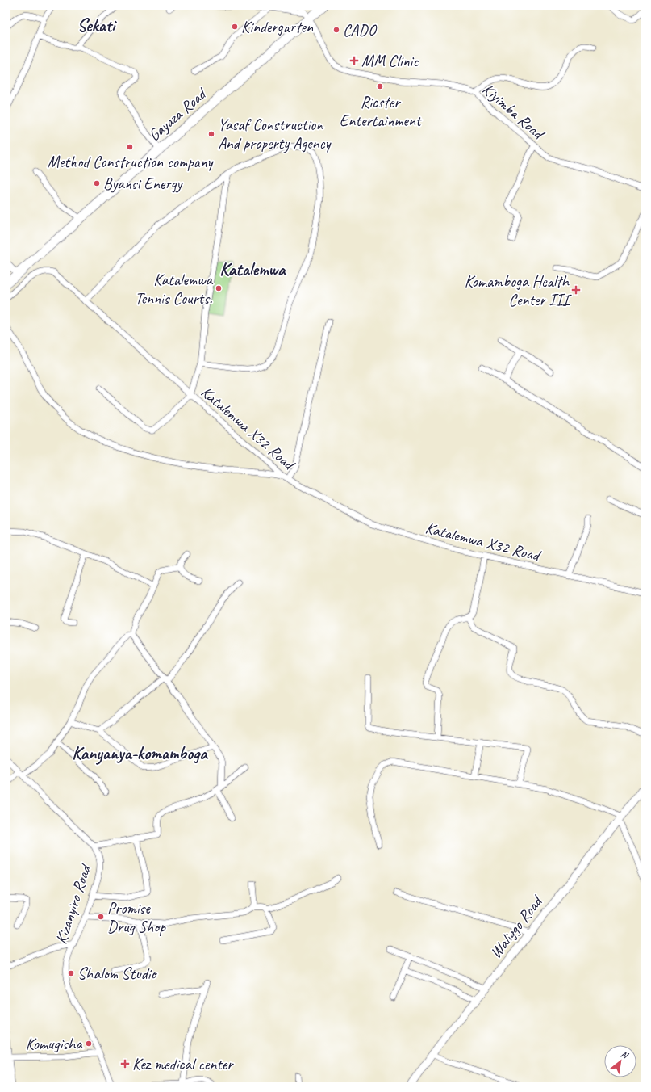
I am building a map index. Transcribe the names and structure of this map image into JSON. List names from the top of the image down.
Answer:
{
  "streets": {
    "main road": ["Gayaza Road"],
    "street": [
      "Kiyimba Road",
      "Katalemwa X32 Road",
      "Kizanyiro Road",
      "Waliggo Road"
    ]
  },
  "crossings": [
    ["Kiyimba Road", "Gayaza Road"]
  ],
  "districts": ["Sekati", "Katalemwa", "Kanyanya-komamboga"],
  "places": {
    "other": [
      "Kindergarten",
      "CADO",
      "Ricster Entertainment",
      "Yasaf Construction And property Agency",
      "Method Construction company",
      "Byansi Energy",
      "Katalemwa Tennis Courts.",
      "Promise Drug Shop",
      "Shalom Studio",
      "Komugisha"
    ],
    "health": ["MM Clinic", "Komamboga Health Center III", "Kez medical center"]
  },
  "north": "top right"
}
